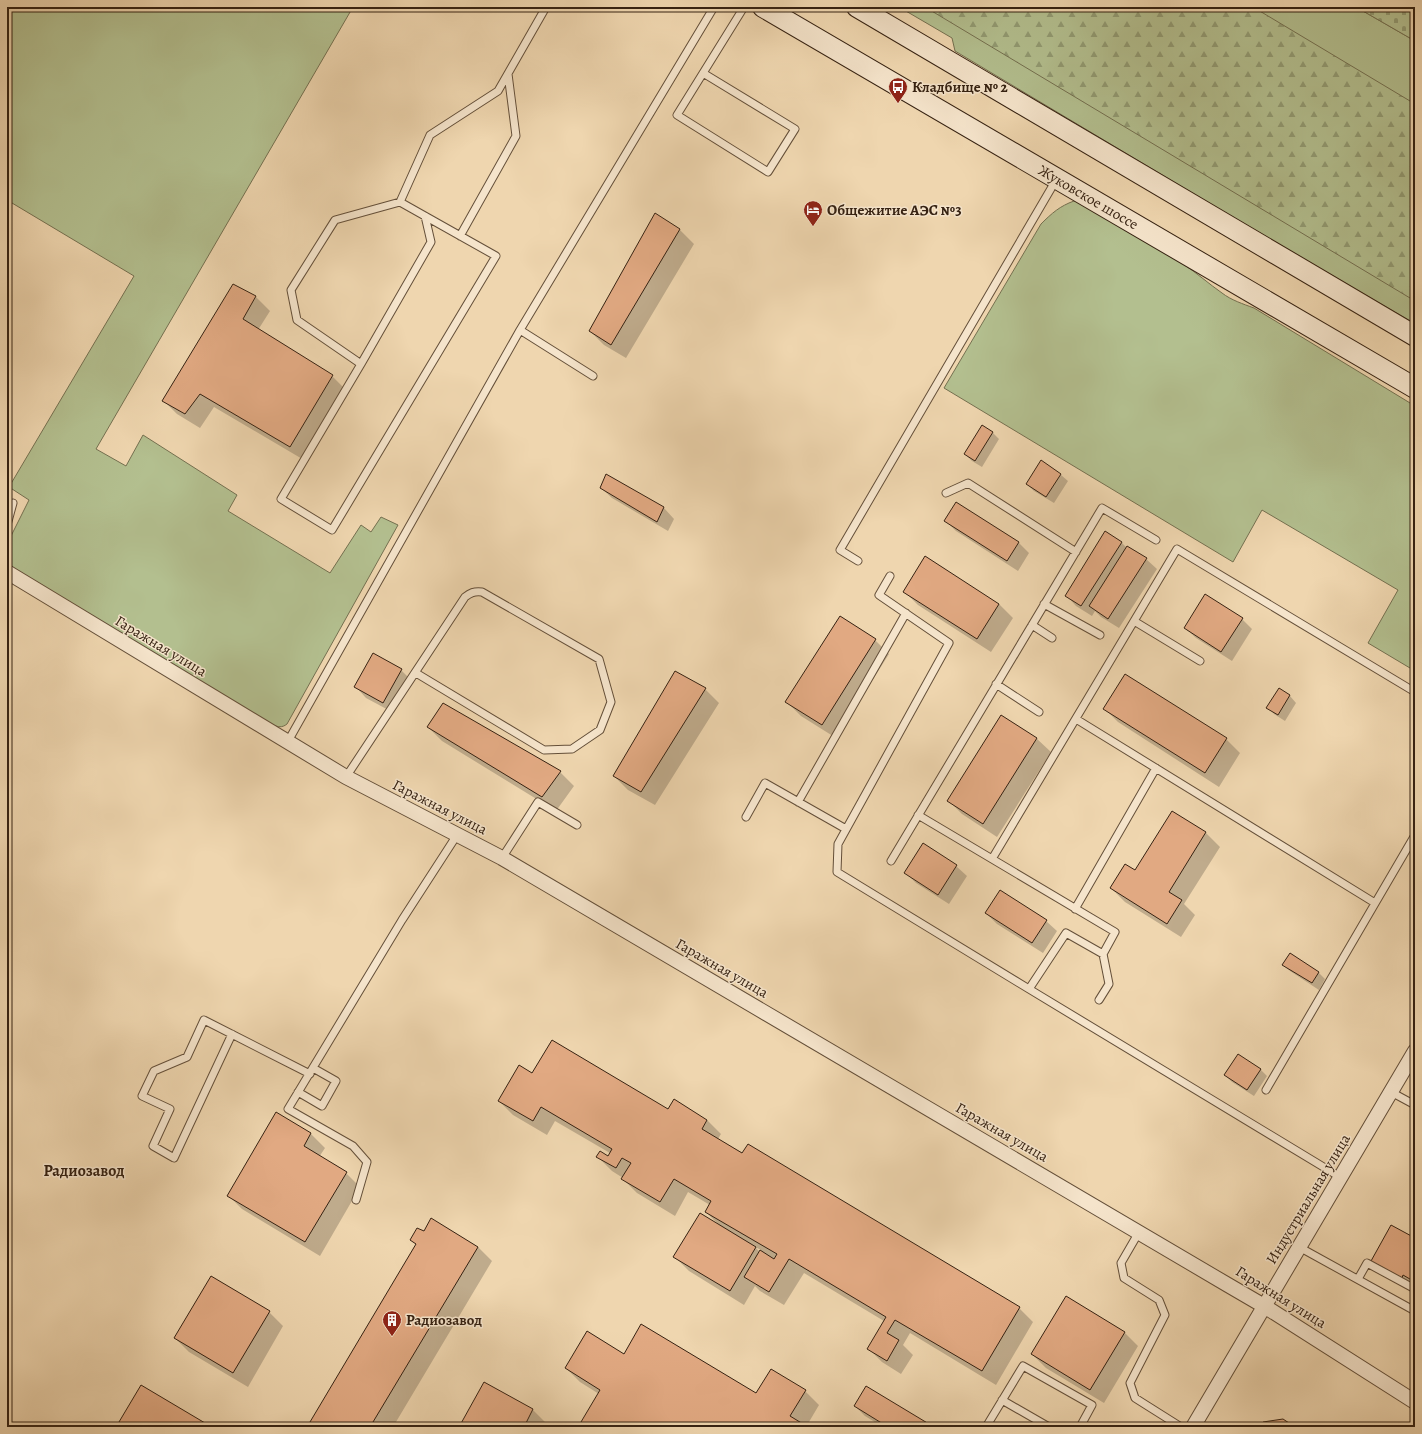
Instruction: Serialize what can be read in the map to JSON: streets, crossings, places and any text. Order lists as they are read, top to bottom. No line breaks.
{"streets":{"main road":["Жуковское шоссе"],"street":["Гаражная улица","Индустриальная улица"]},"crossings":[["Гаражная улица","Индустриальная улица"]],"districts":["Радиозавод"],"places":{"bus stop":["Кладбище № 2"],"hotel":["Общежитие АЭС №3"],"building":["Радиозавод"]}}
